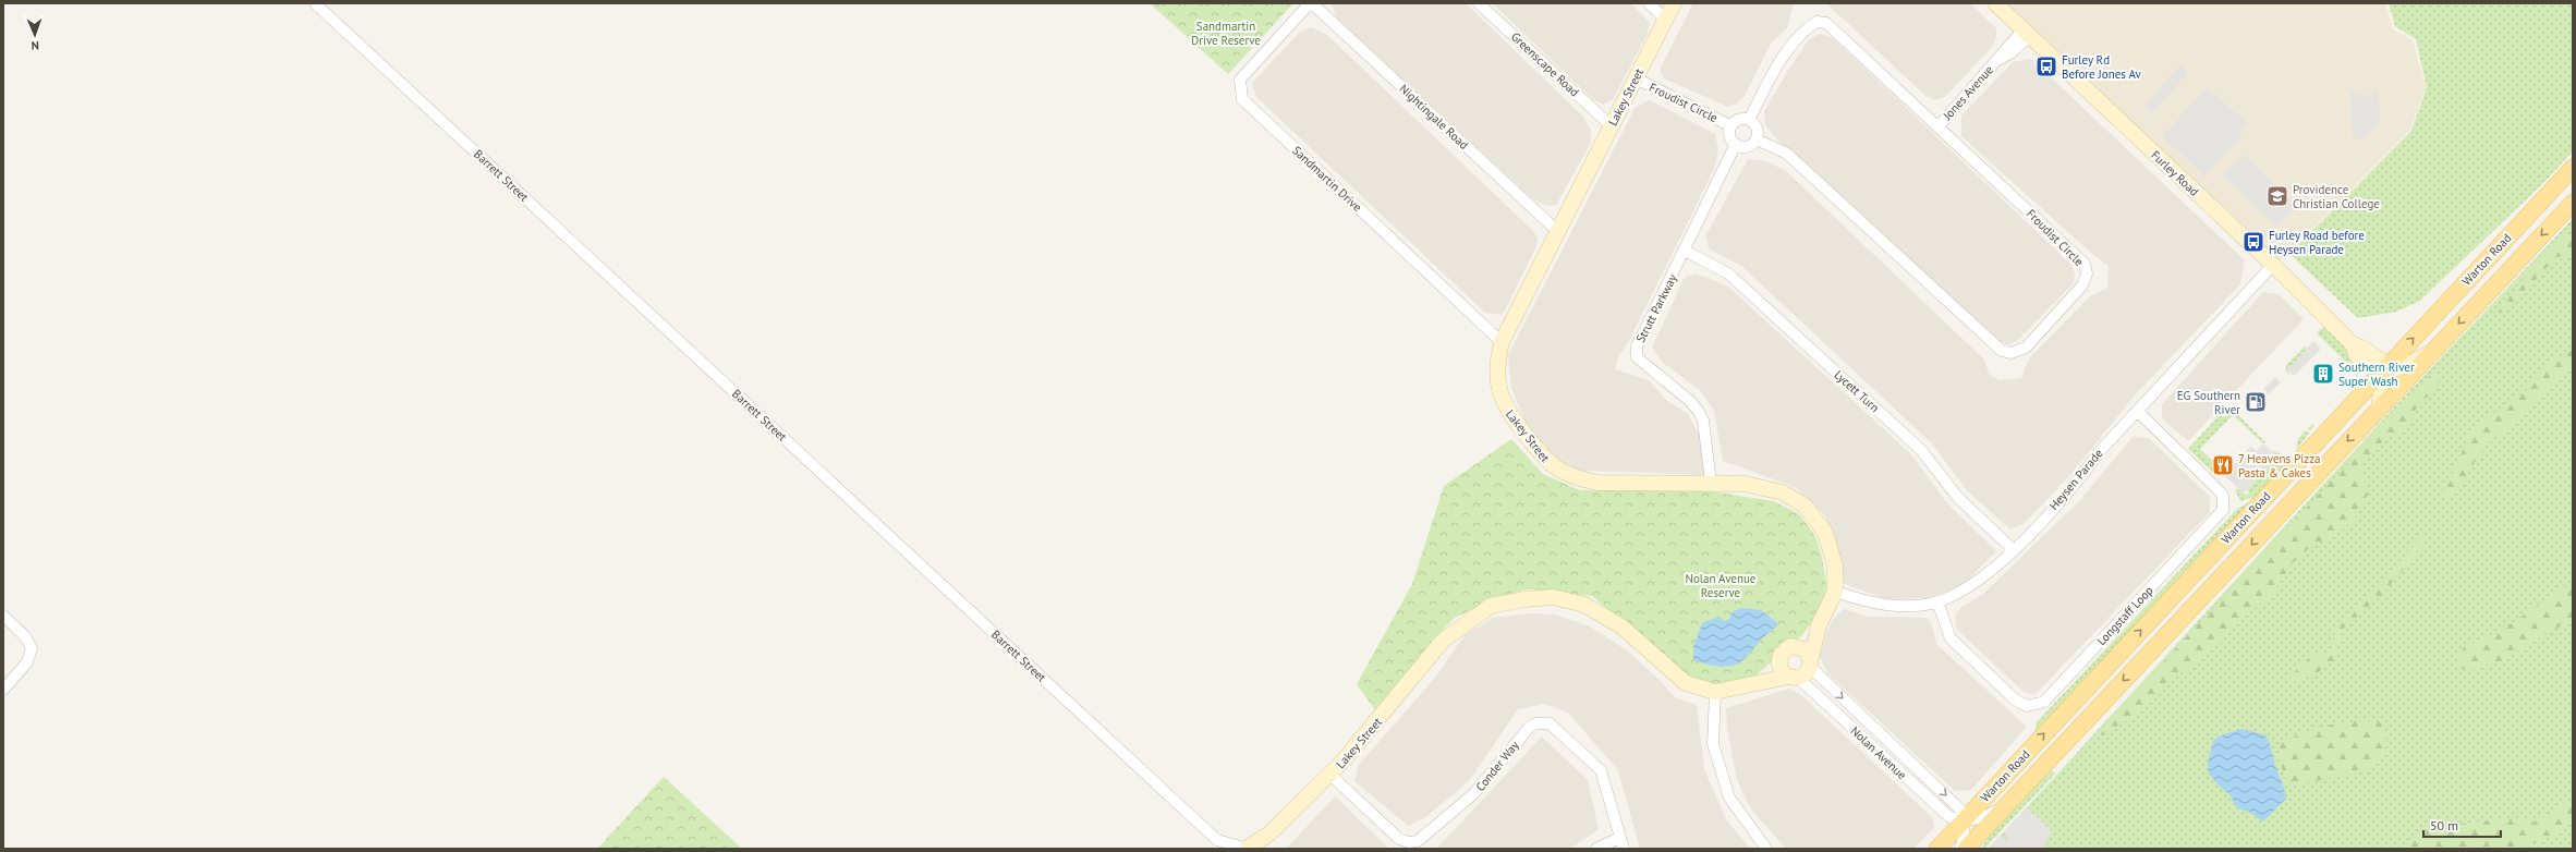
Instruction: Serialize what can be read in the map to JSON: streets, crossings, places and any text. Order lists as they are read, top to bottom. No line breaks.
{"streets":{"main road":["Warton Road"],"street":["Greenscape Road","Jones Avenue","Lakey Street","Froudist Circle","Nightingale Road","Furley Road","Barrett Street","Sandmartin Drive","Strutt Parkway","Lycett Turn","Heysen Parade","Longstaff Loop","Nolan Avenue","Conder Way"]},"crossings":[["Greenscape Road","Lakey Street"],["Jones Avenue","Froudist Circle"],["Jones Avenue","Furley Road"],["Lakey Street","Froudist Circle"],["Lakey Street","Nightingale Road"],["Lakey Street","Barrett Street"],["Lakey Street","Sandmartin Drive"],["Lakey Street","Strutt Parkway"],["Lakey Street","Heysen Parade"],["Lakey Street","Nolan Avenue"],["Lakey Street","Conder Way"],["Froudist Circle","Strutt Parkway"],["Nightingale Road","Sandmartin Drive"],["Furley Road","Warton Road"],["Furley Road","Heysen Parade"],["Warton Road","Nolan Avenue"],["Strutt Parkway","Lycett Turn"],["Lycett Turn","Heysen Parade"],["Heysen Parade","Longstaff Loop"]],"parks":["Sandmartin Drive Reserve","Nolan Avenue Reserve"],"places":{"bus stop":["Furley Rd Before Jones Av","Furley Road before Heysen Parade"],"school or university":["Providence Christian College"],"building":["Southern River Super Wash"],"fuel station":["EG Southern River"],"restaurant":["7 Heavens Pizza Pasta & Cakes"]},"scale_bar":"50 m","north":"bottom"}
